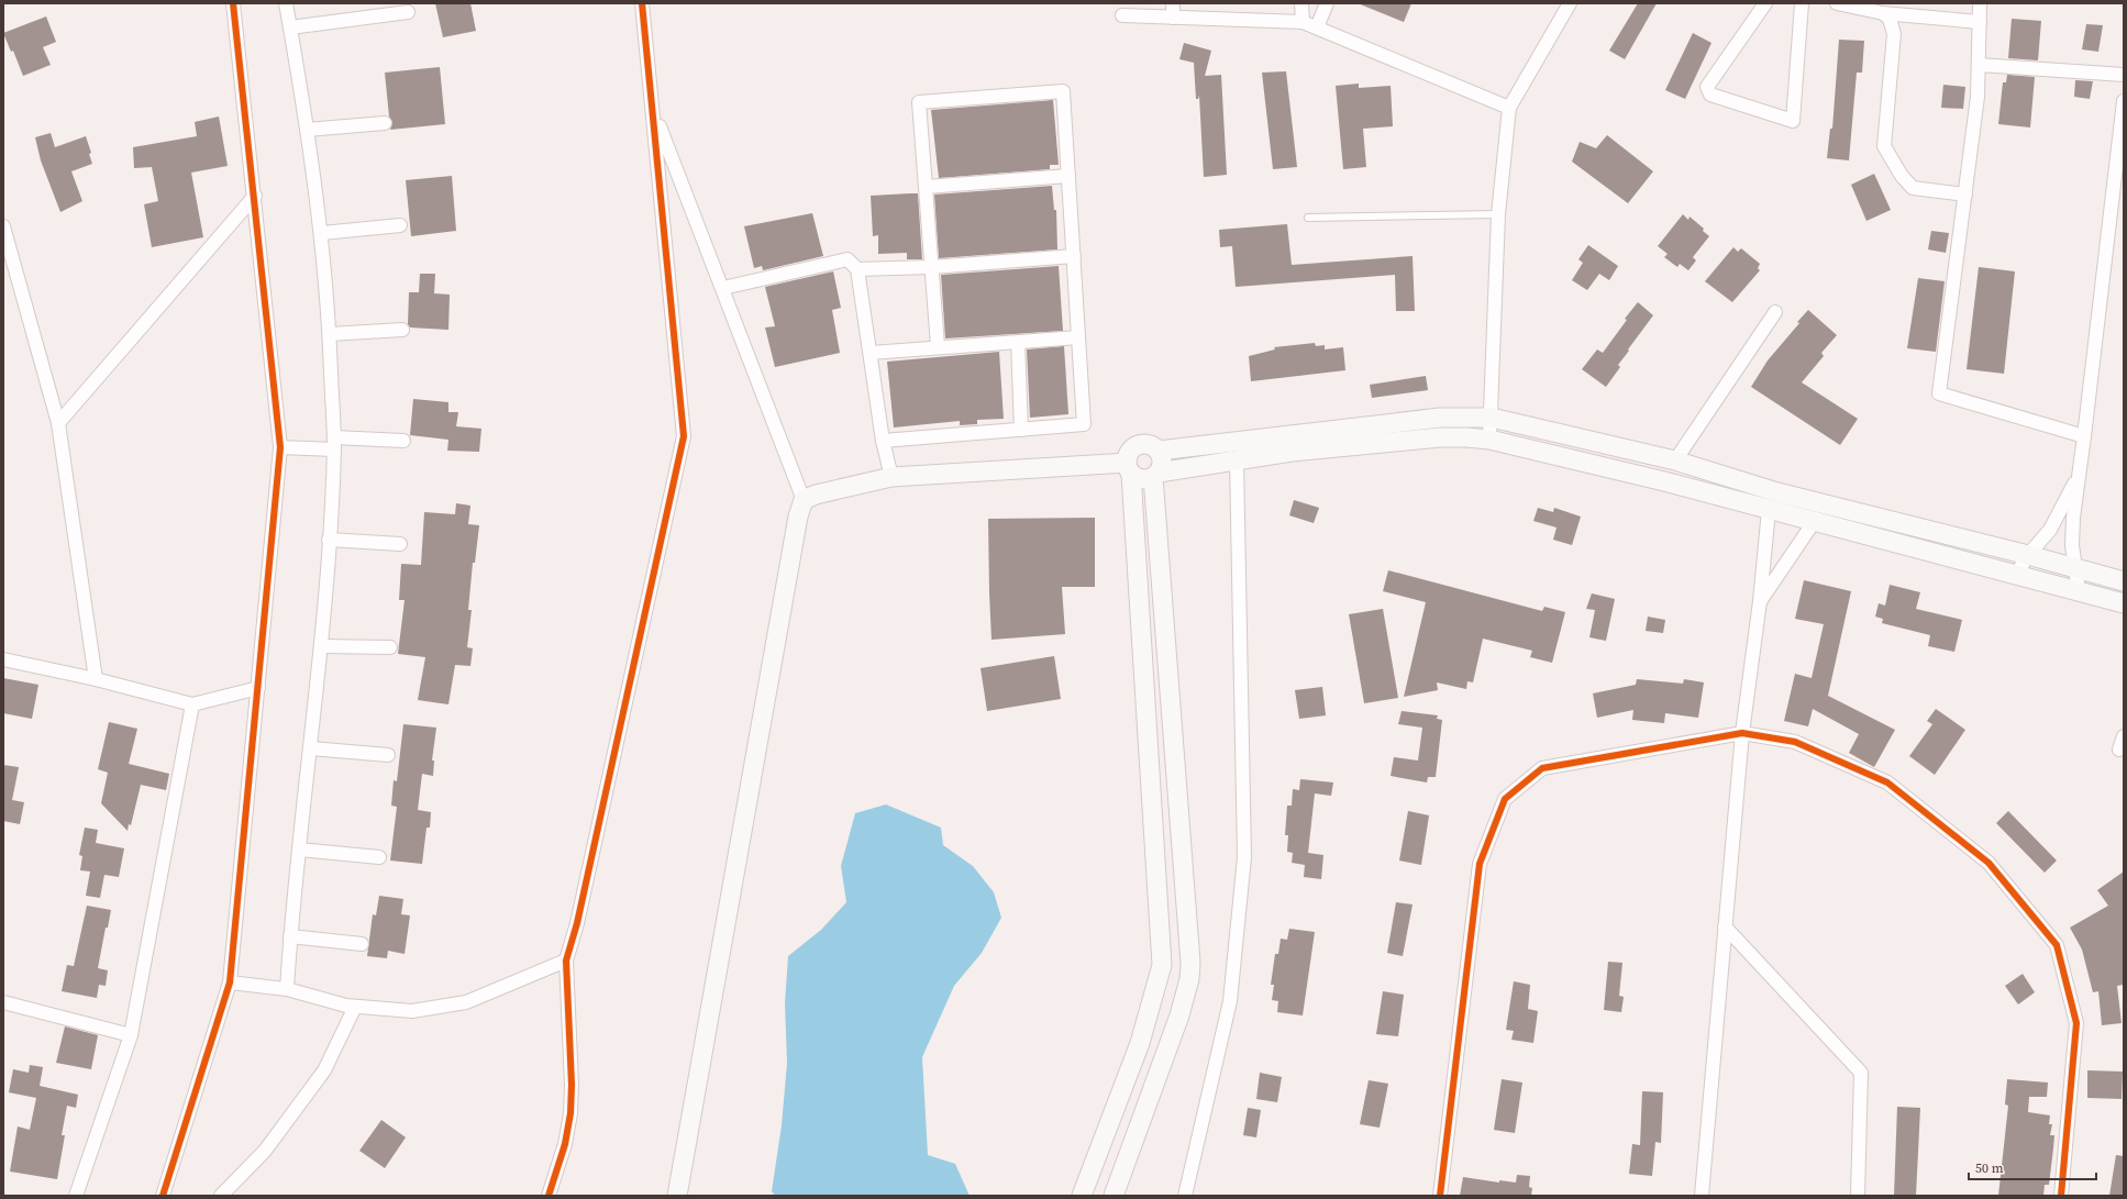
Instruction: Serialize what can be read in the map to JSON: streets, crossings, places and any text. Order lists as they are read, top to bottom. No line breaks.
{"scale_bar":"50 m"}
